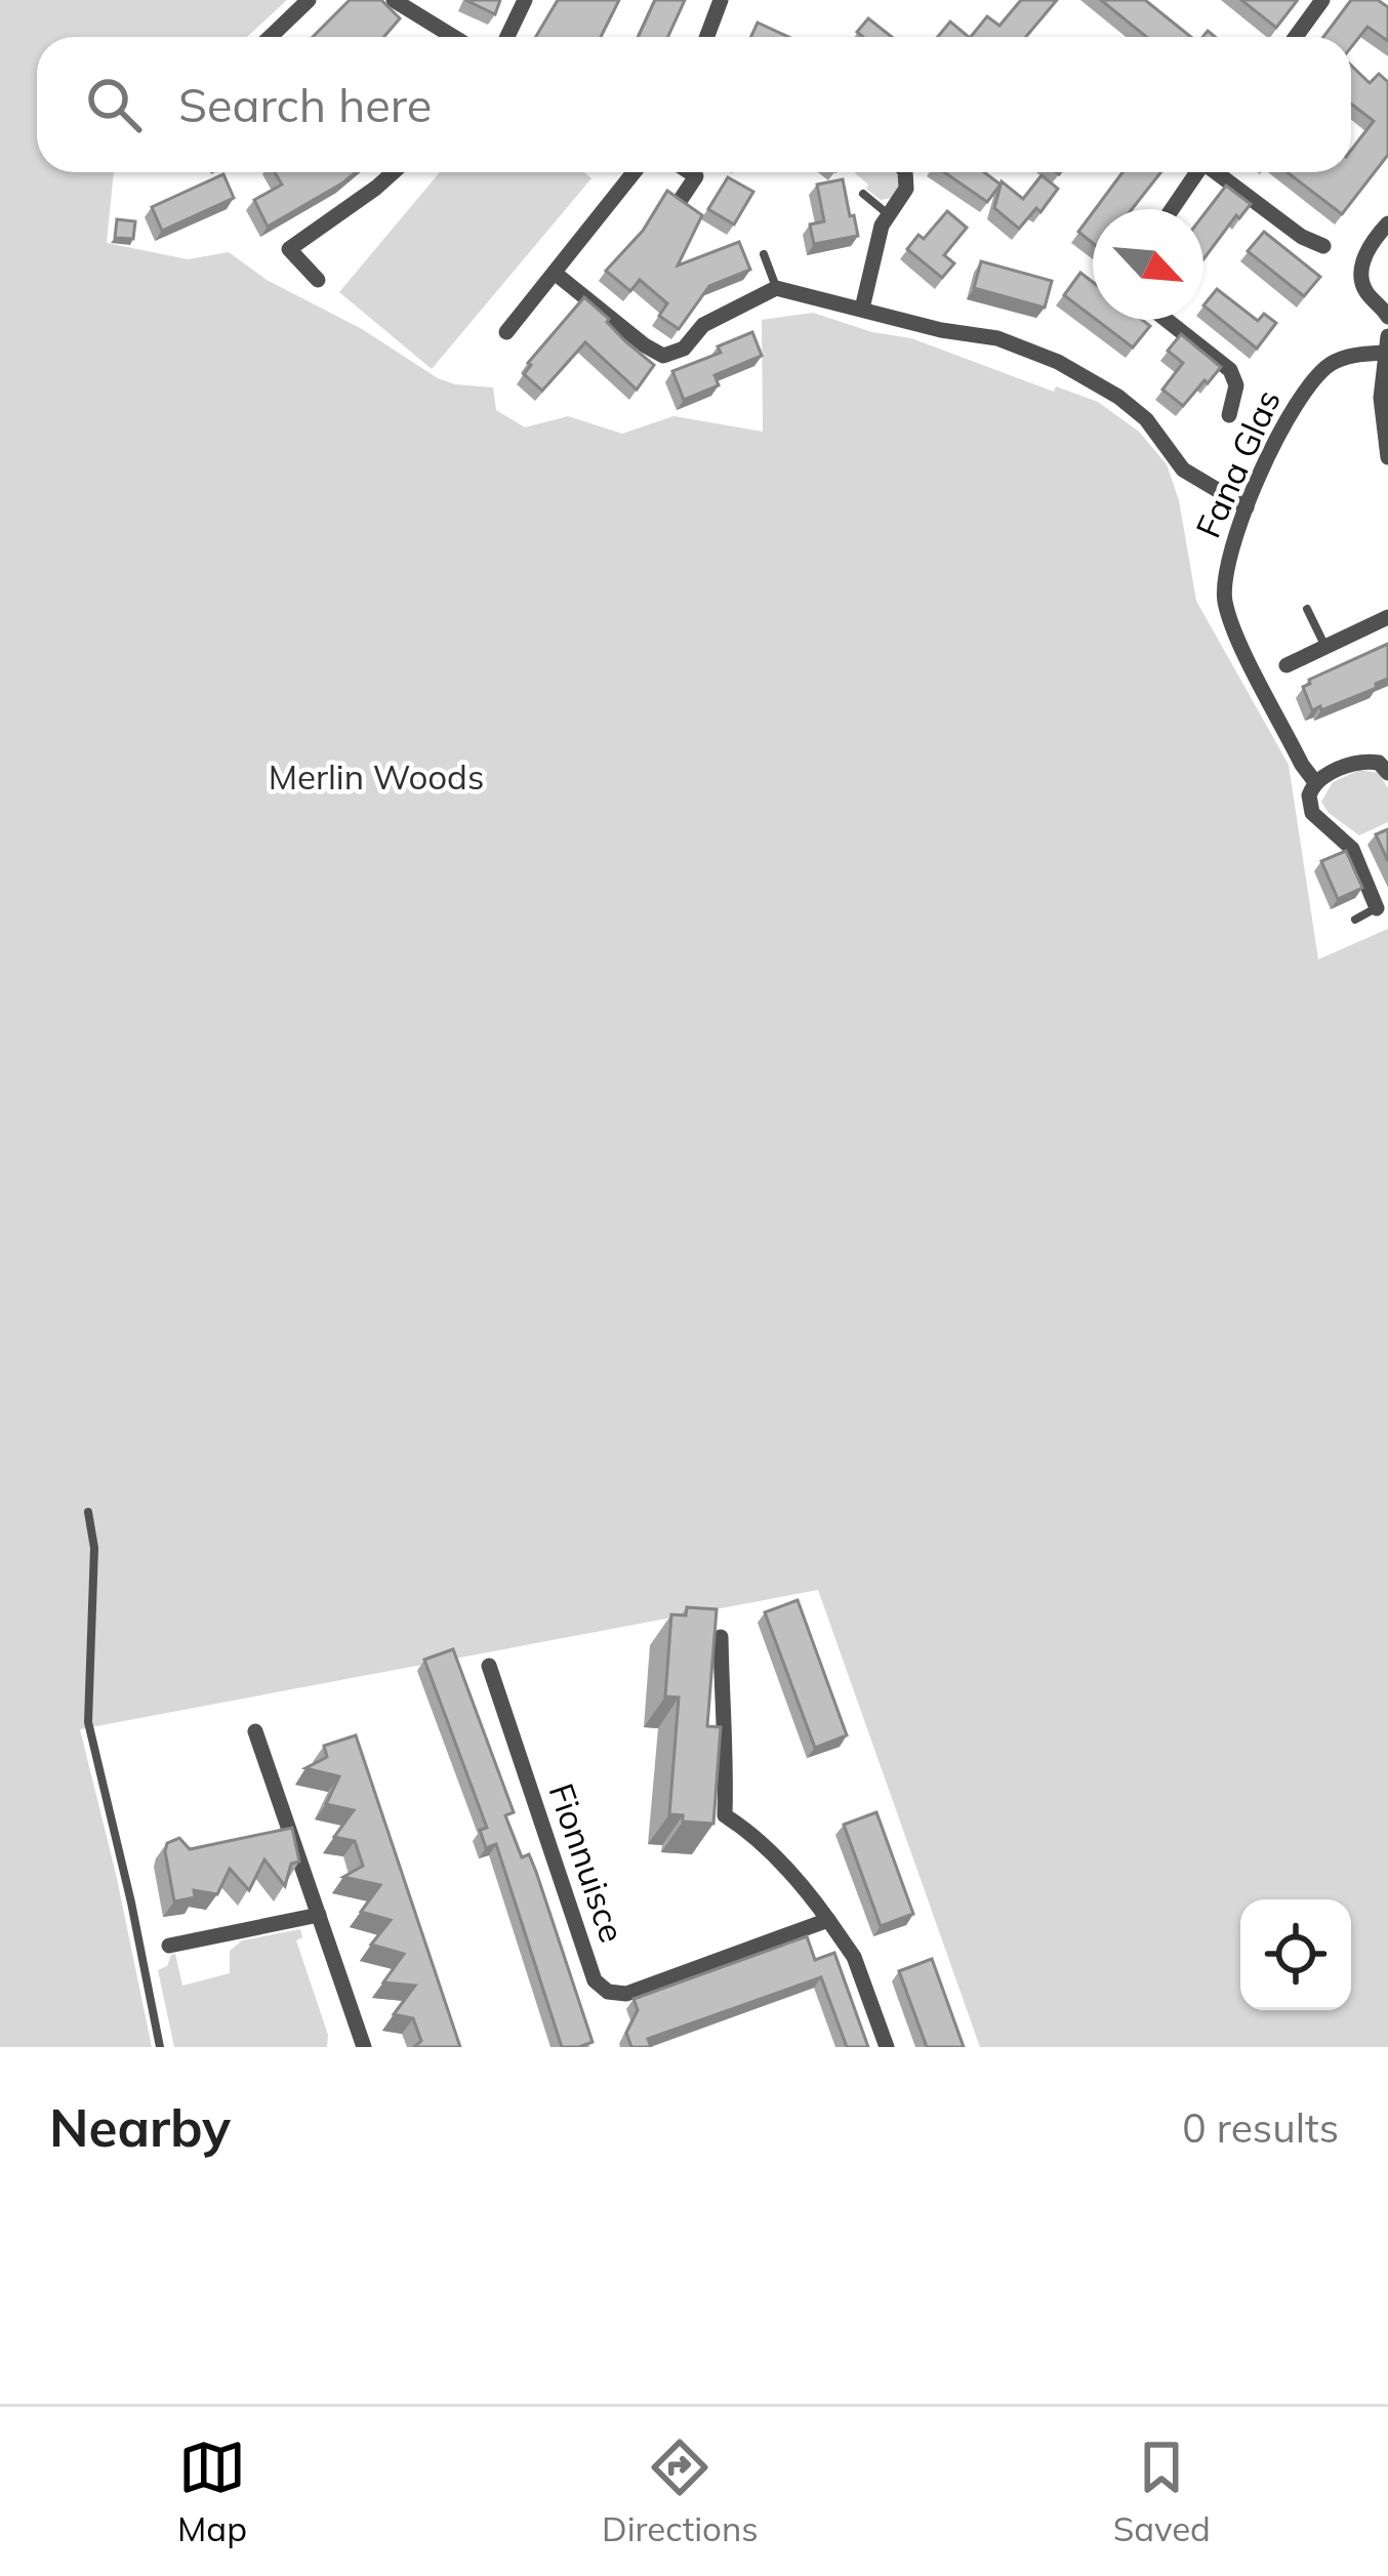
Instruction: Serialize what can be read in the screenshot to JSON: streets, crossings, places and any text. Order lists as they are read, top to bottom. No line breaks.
{"streets":{"street":["Fana Glas","Fionnuisce"]},"parks":["Merlin Woods"],"north":"bottom right","page":{"search":"Search here","heading":["Nearby","0 results"],"nav":["Map","Directions","Saved"]}}
